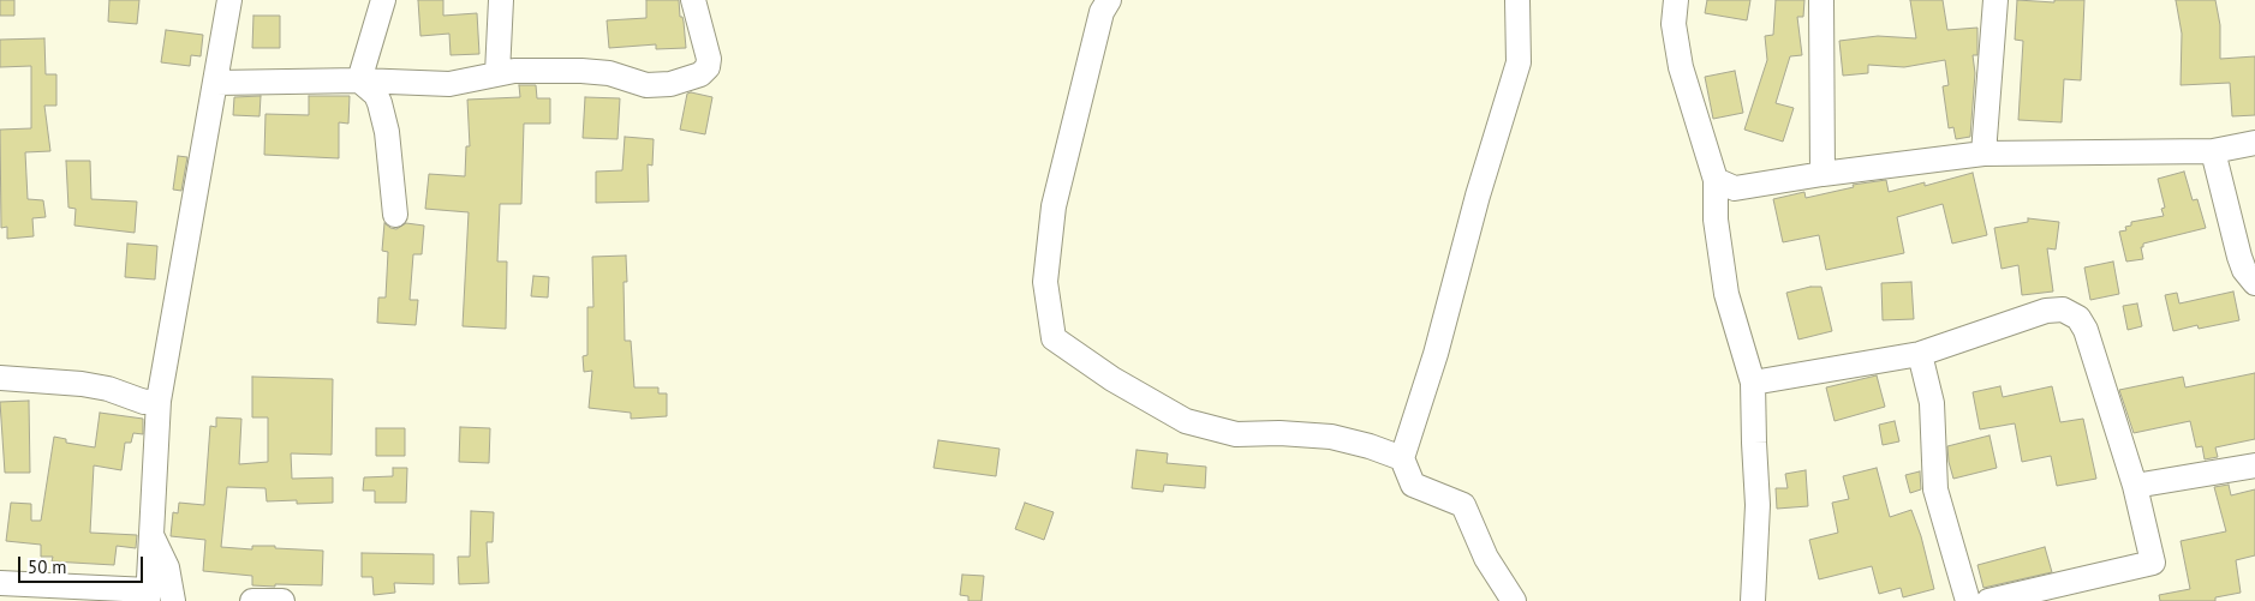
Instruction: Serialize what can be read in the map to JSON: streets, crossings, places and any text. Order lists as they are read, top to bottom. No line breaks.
{"scale_bar":"50 m"}
